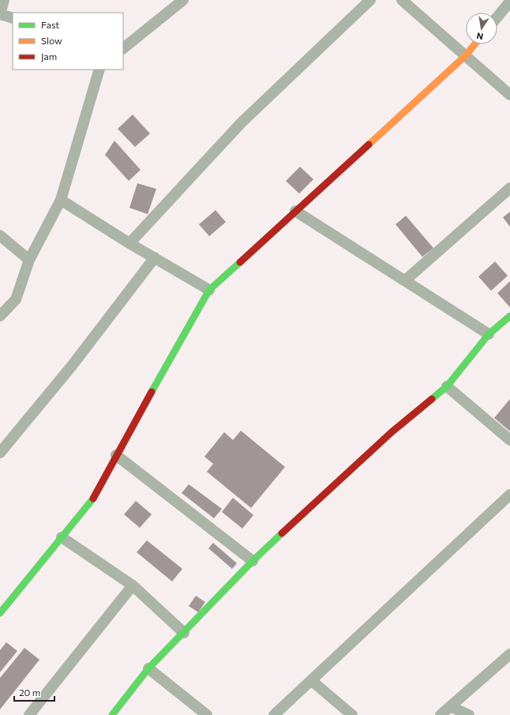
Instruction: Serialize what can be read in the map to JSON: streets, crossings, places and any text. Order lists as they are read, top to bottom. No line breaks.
{"legend":["Fast","Slow","Jam"],"scale_bar":"20 m","north":"bottom"}
